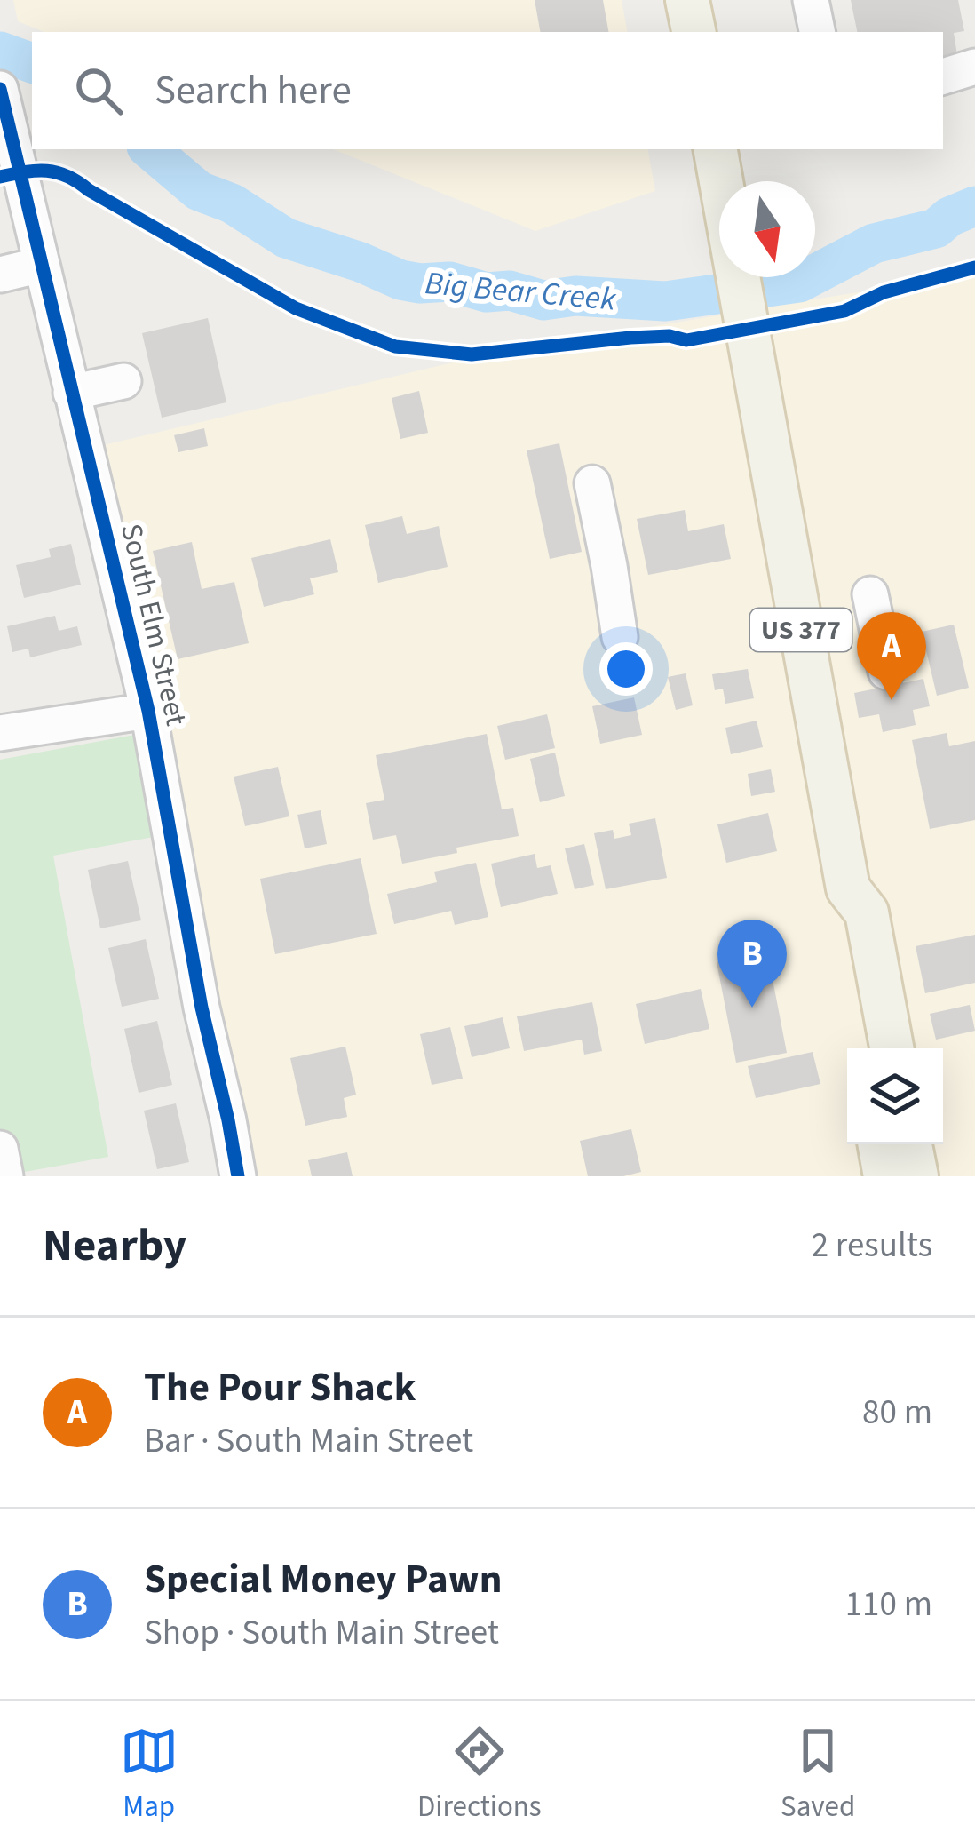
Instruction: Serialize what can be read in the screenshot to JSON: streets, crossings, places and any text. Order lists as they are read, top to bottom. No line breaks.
{"streets":{"main road":["US 377"],"street":["South Elm Street"]},"water":["Big Bear Creek"],"north":"bottom","page":{"search":"Search here","pins":["A","B"],"heading":["Nearby","2 results"],"list":[{"mark":"A","name":"The Pour Shack","note":"Bar · South Main Street","value":"80 m"},{"mark":"B","name":"Special Money Pawn","note":"Shop · South Main Street","value":"110 m"}],"nav":["Map","Directions","Saved"]}}
